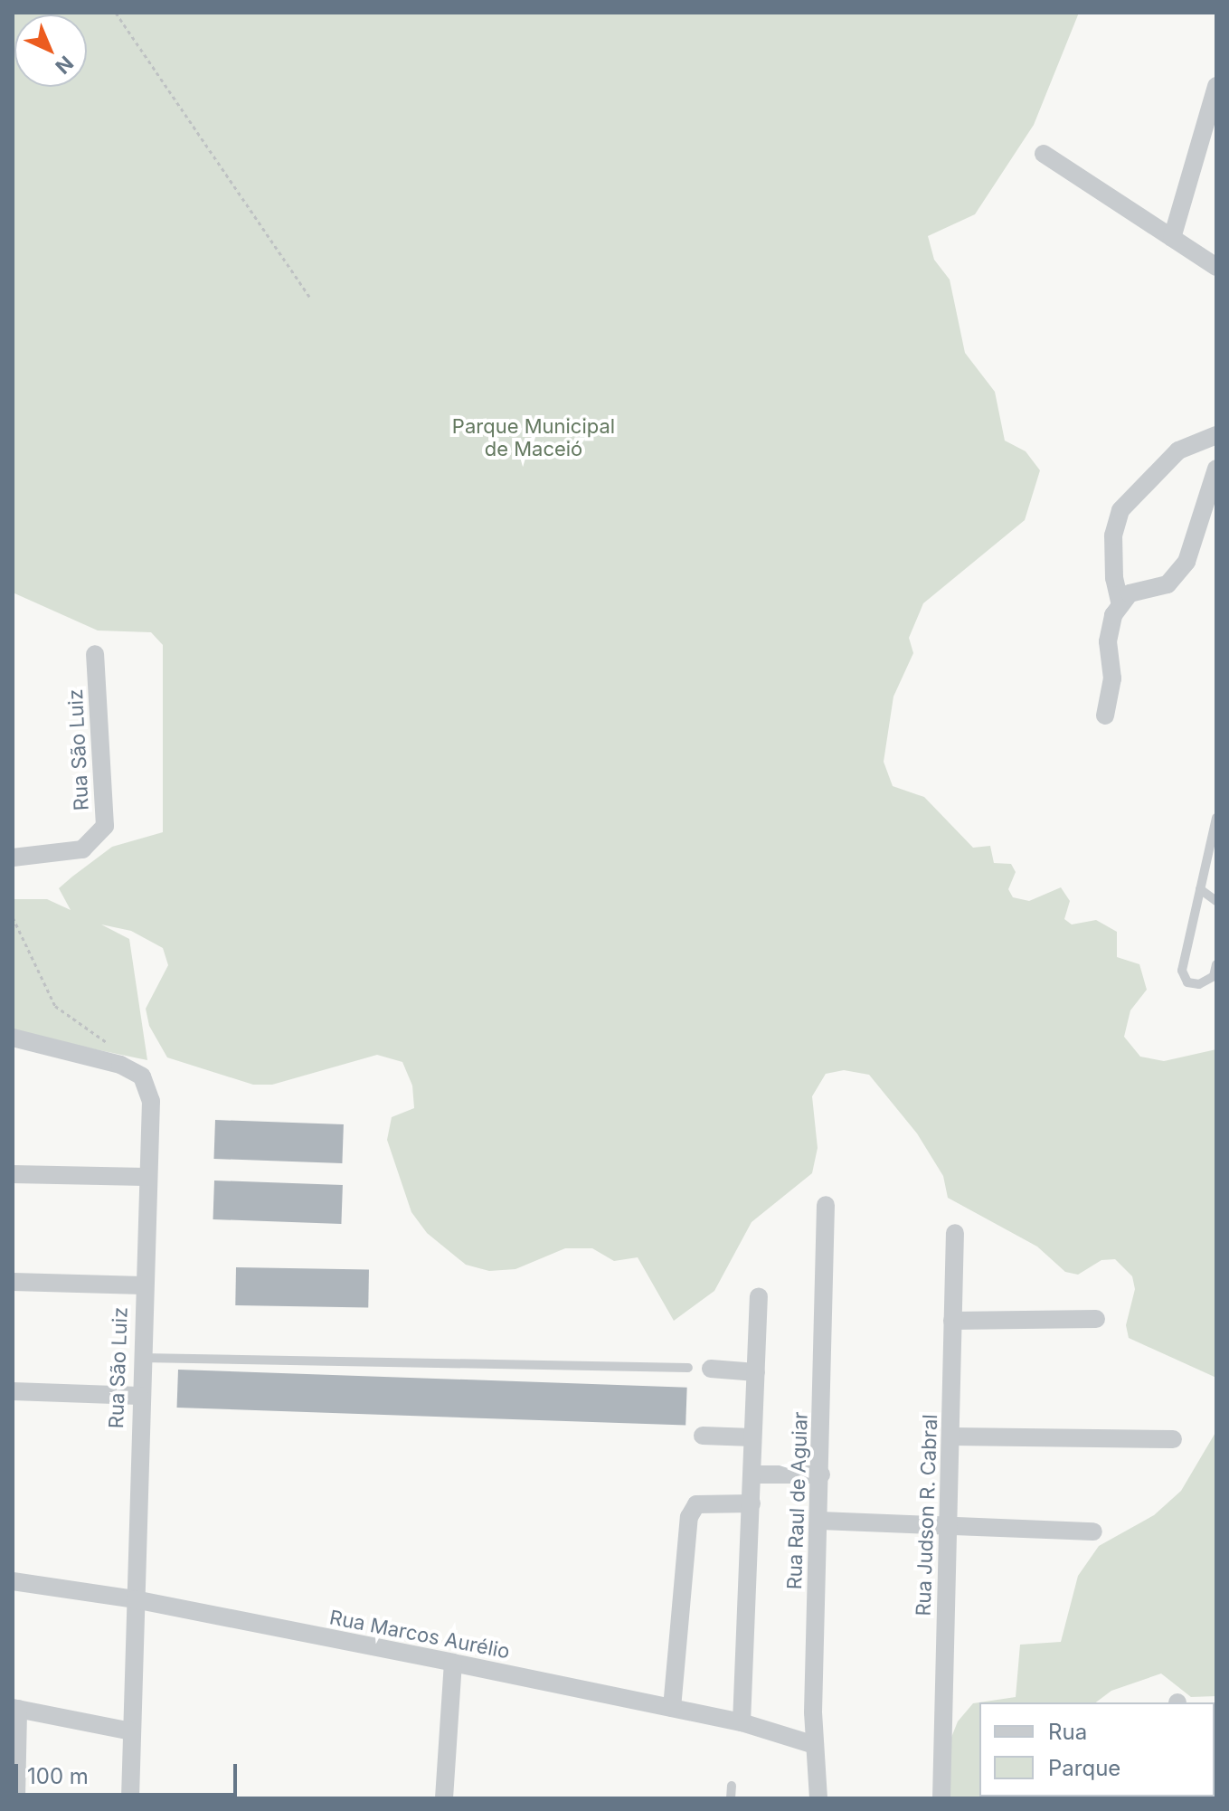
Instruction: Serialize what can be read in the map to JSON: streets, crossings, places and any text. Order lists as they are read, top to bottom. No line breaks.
{"streets":{"street":["Rua São Luiz","Rua Raul de Aguiar","Rua Judson R. Cabral","Rua Marcos Aurélio"]},"crossings":[["Rua São Luiz","Rua Marcos Aurélio"],["Rua Raul de Aguiar","Rua Marcos Aurélio"]],"parks":["Parque Municipal de Maceió"],"legend":["Rua","Parque"],"scale_bar":"100 m","north":"bottom right"}
